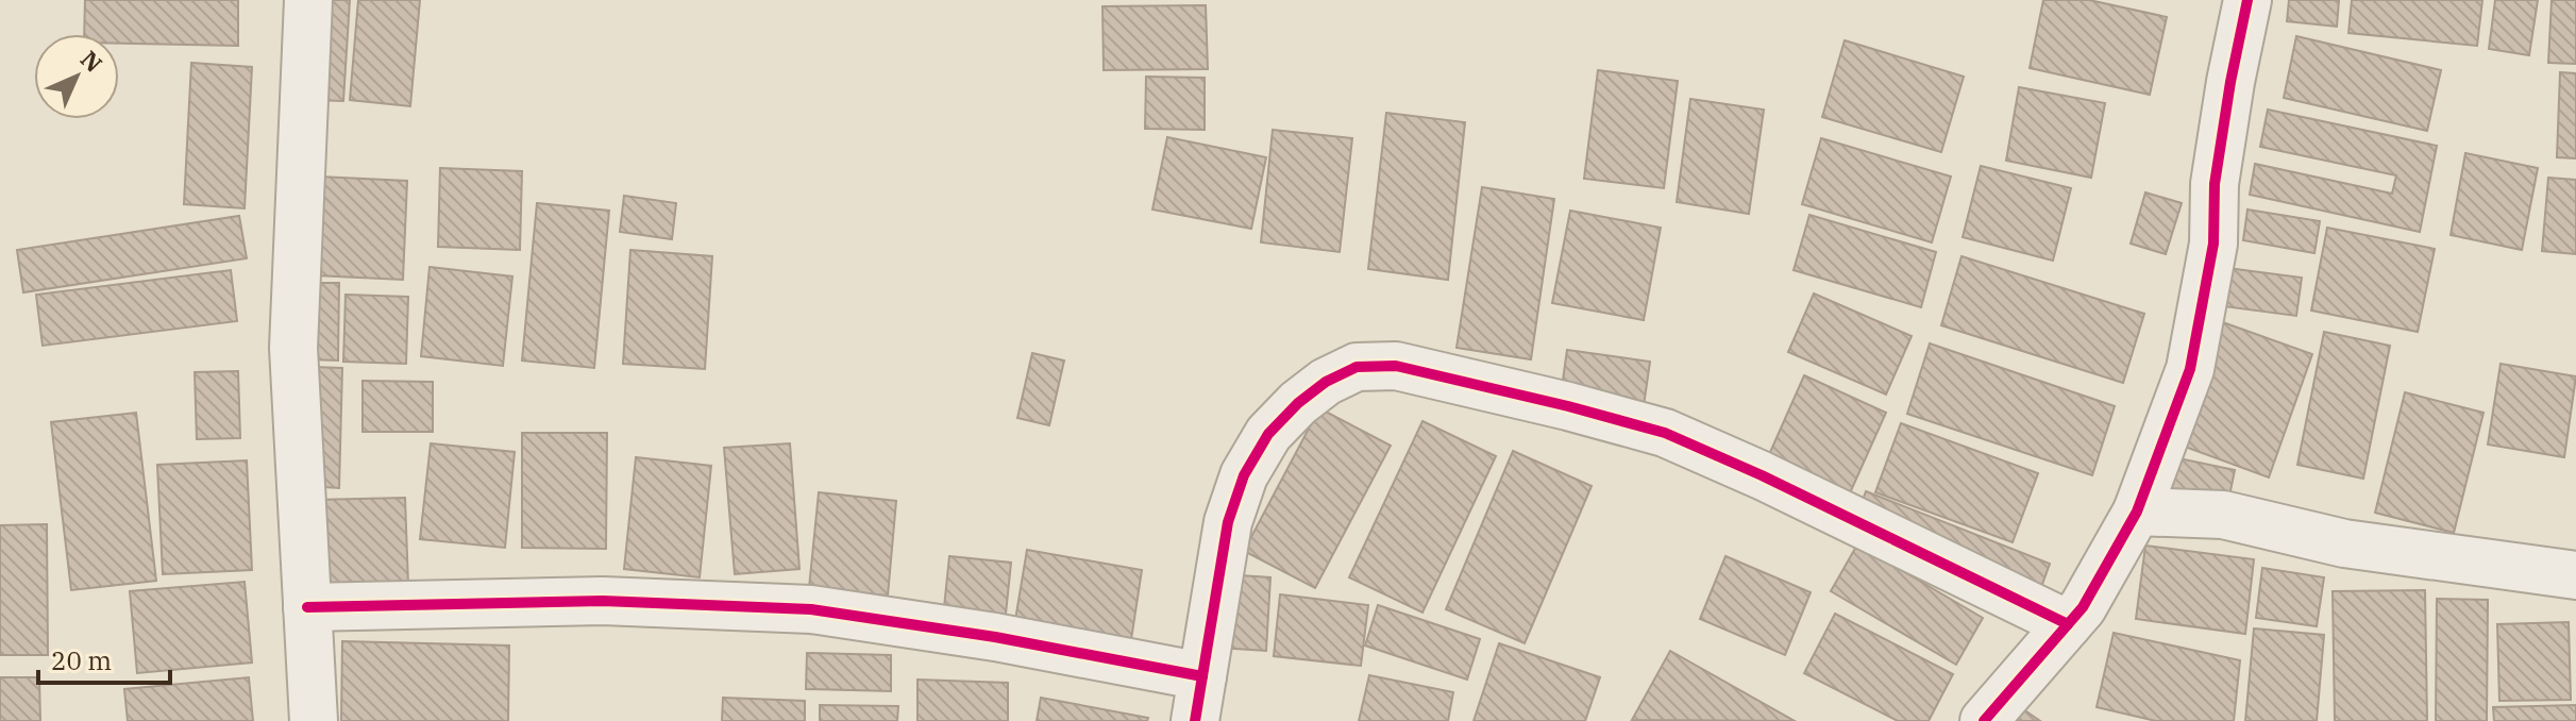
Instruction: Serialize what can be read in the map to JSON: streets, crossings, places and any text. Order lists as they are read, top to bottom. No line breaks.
{"scale_bar":"20 m","north":"top right"}
